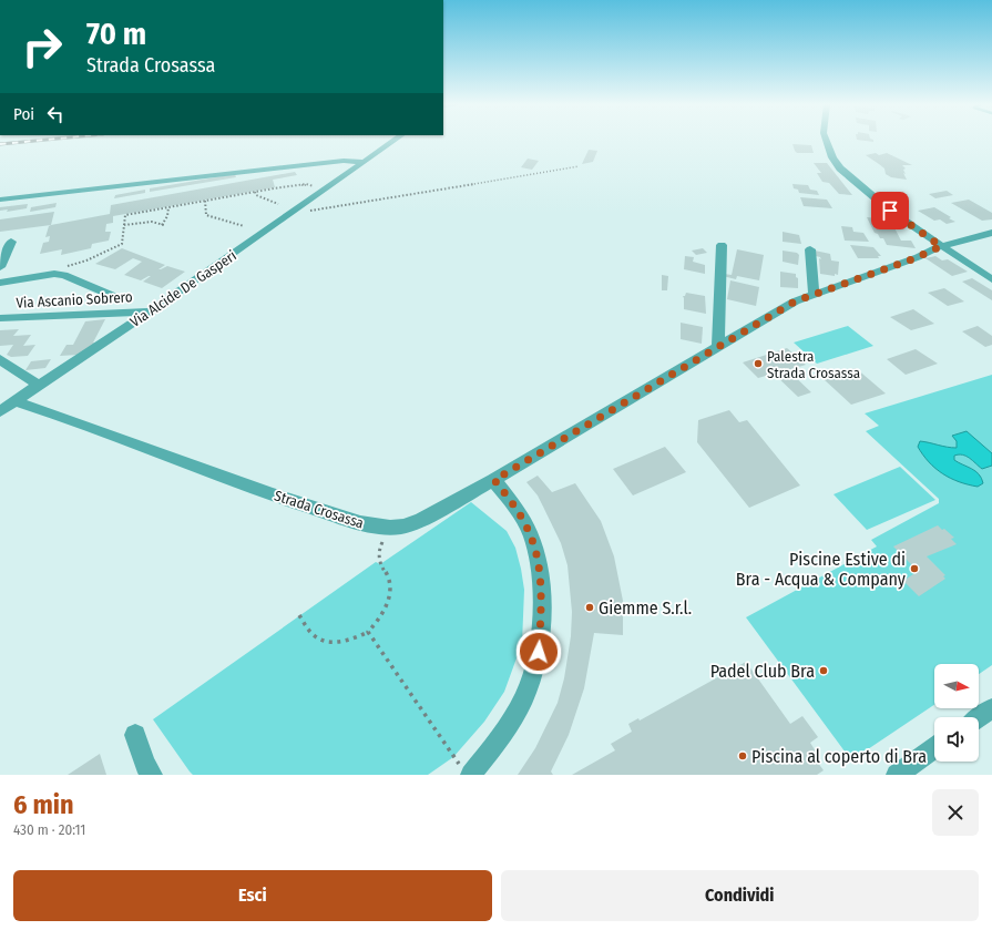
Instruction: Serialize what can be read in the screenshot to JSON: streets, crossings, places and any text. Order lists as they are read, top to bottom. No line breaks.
{"streets":{"street":["Via Alcide De Gasperi","Via Ascanio Sobrero","Strada Crosassa"]},"crossings":[["Via Alcide De Gasperi","Via Ascanio Sobrero"],["Via Alcide De Gasperi","Strada Crosassa"]],"places":["Palestra Strada Crosassa","Piscine Estive di Bra - Acqua & Company","Giemme S.r.l.","Padel Club Bra","Piscina al coperto di Bra"],"north":"right","page":{"turn":["70 m","Strada Crosassa"],"then":"Poi","heading":["6 min","430 m · 20:11"],"buttons":["Esci","Condividi"]}}
